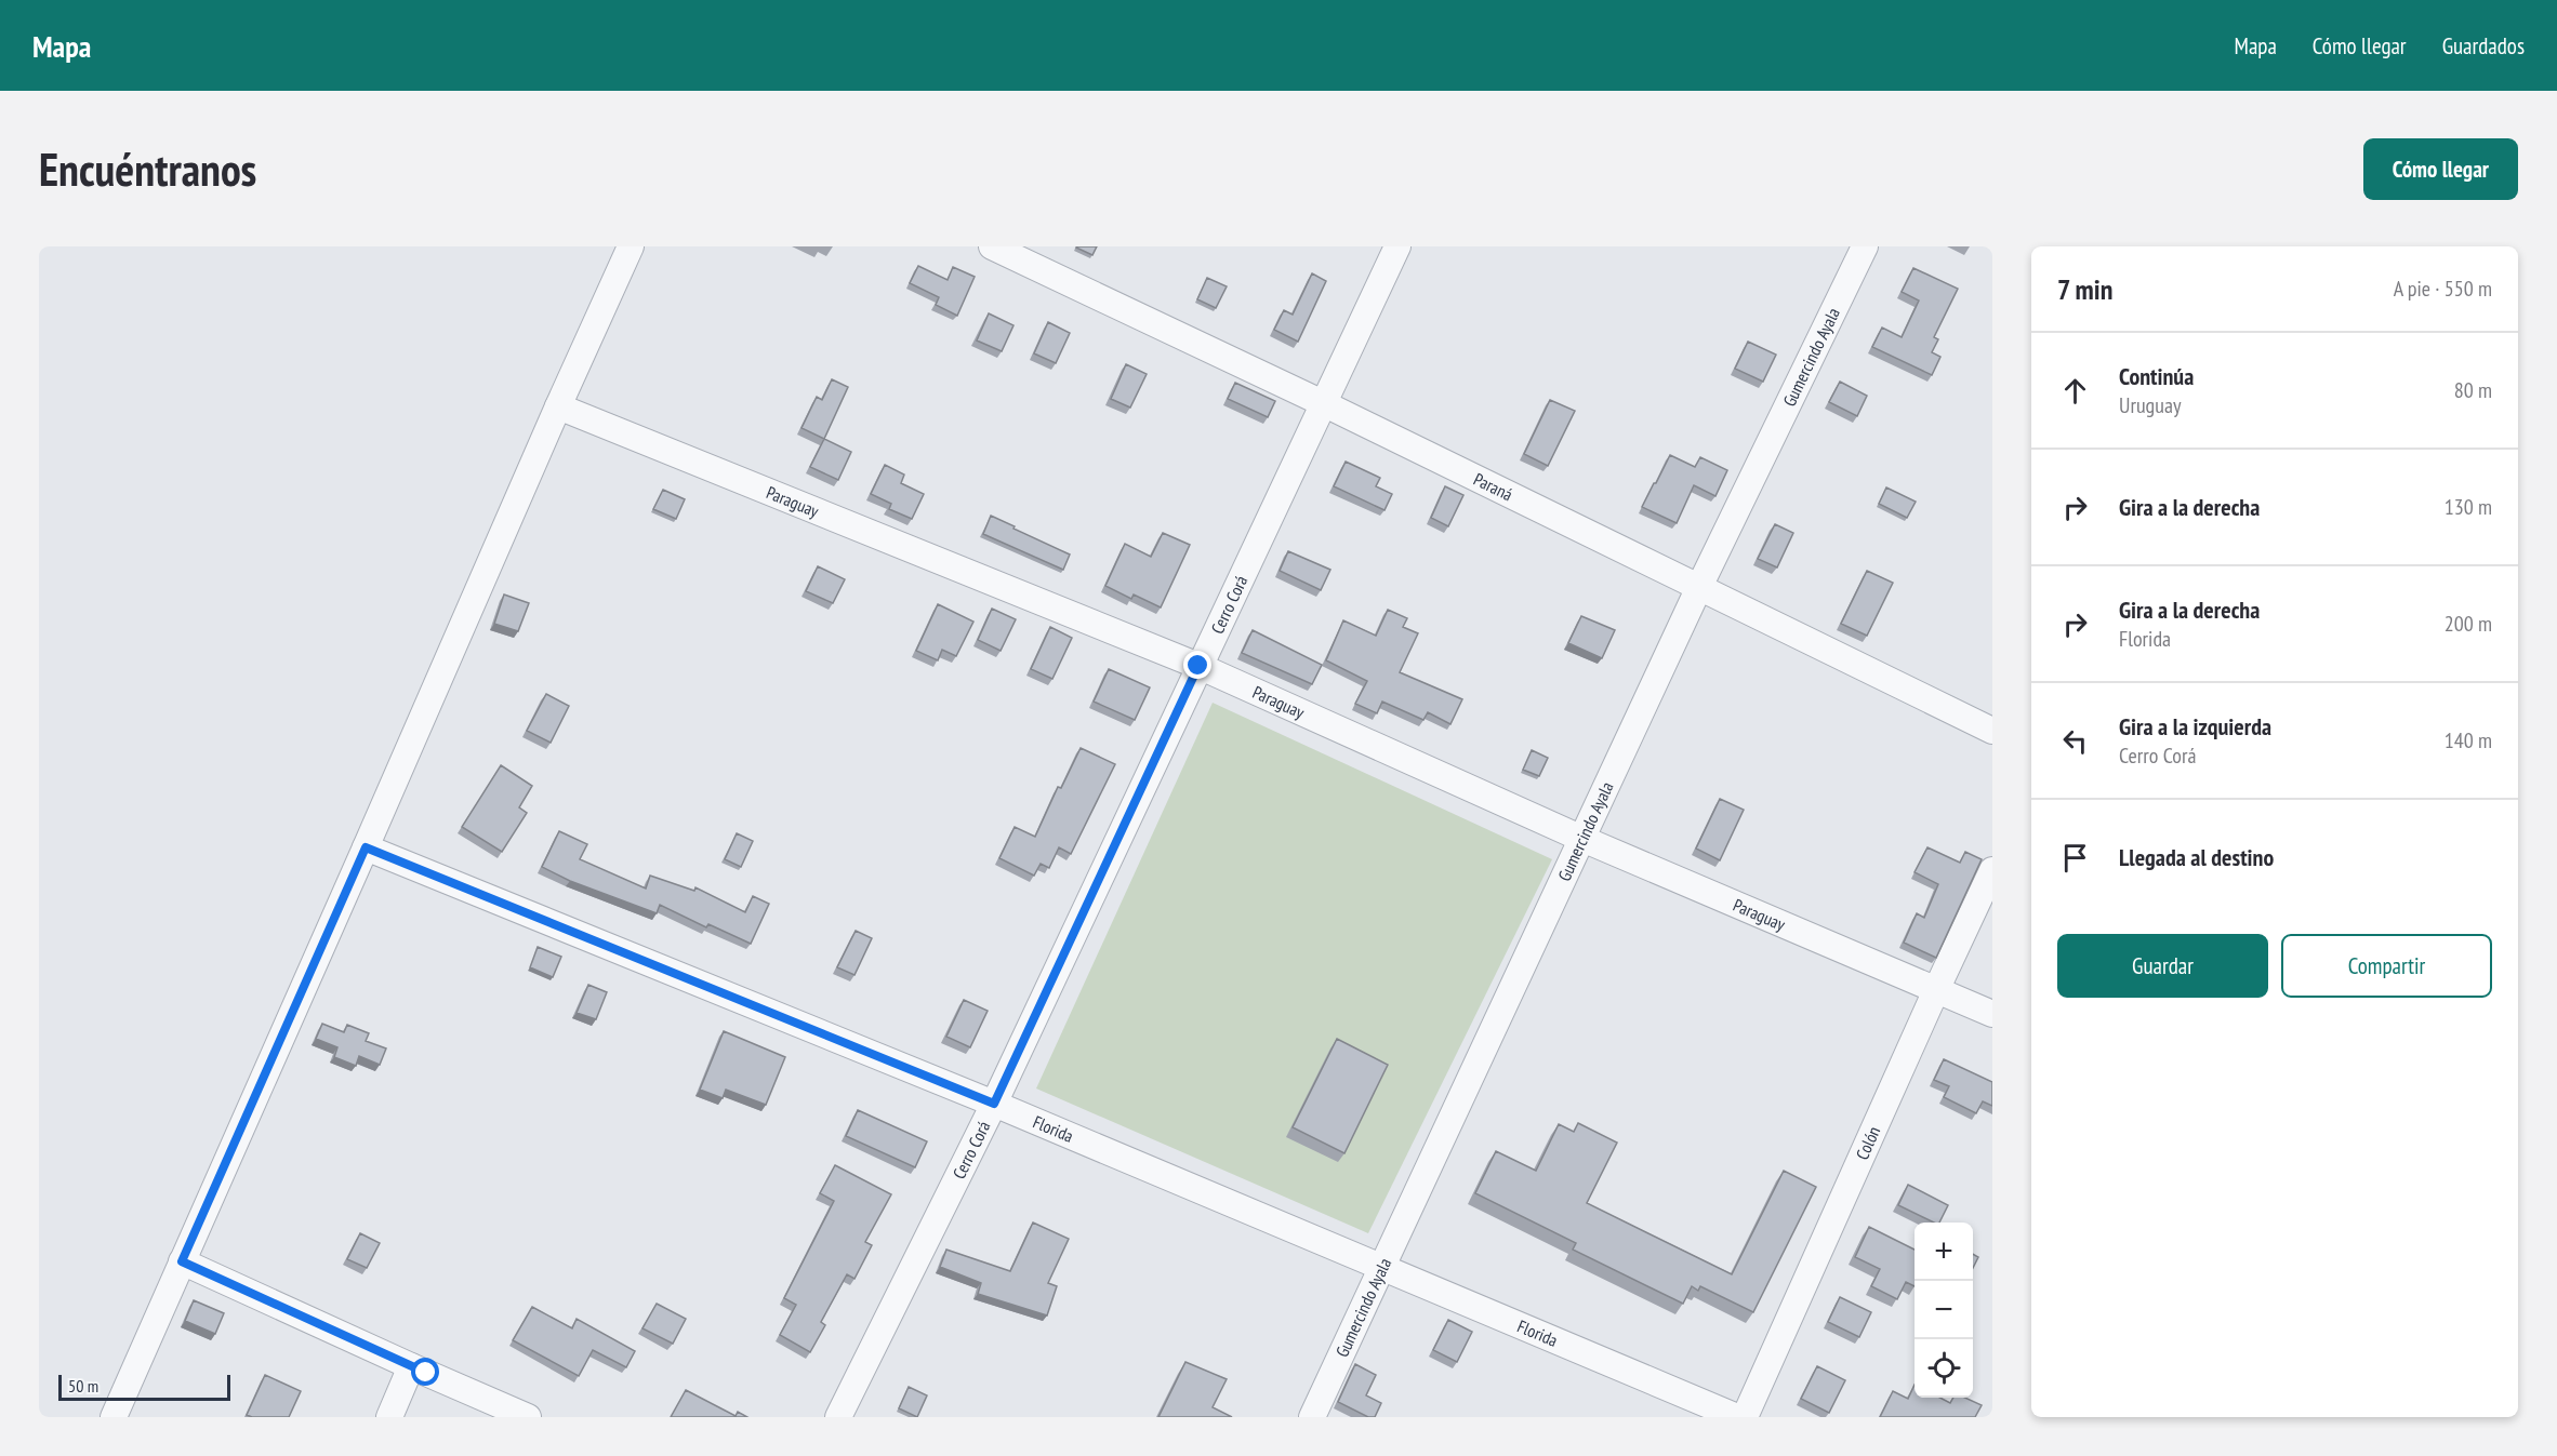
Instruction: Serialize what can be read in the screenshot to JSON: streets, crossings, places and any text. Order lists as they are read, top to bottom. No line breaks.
{"streets":{"street":["Gumercindo Ayala","Paraná","Paraguay","Cerro Corá","Florida","Colón"]},"crossings":[["Gumercindo Ayala","Paraná"],["Gumercindo Ayala","Paraguay"],["Gumercindo Ayala","Florida"],["Paraná","Cerro Corá"],["Paraguay","Cerro Corá"],["Paraguay","Colón"],["Cerro Corá","Florida"]],"scale_bar":"50 m","page":{"header":"Mapa","nav":["Mapa","Cómo llegar","Guardados"],"buttons":["Cómo llegar",["Guardar","Compartir"]],"title":"Encuéntranos","heading":["7 min","A pie · 550 m"],"list":[["Continúa","Uruguay","80 m"],["Gira a la derecha","130 m"],["Gira a la derecha","Florida","200 m"],["Gira a la izquierda","Cerro Corá","140 m"],"Llegada al destino"],"map_buttons":["+","−"],"scale":"50 m"}}
